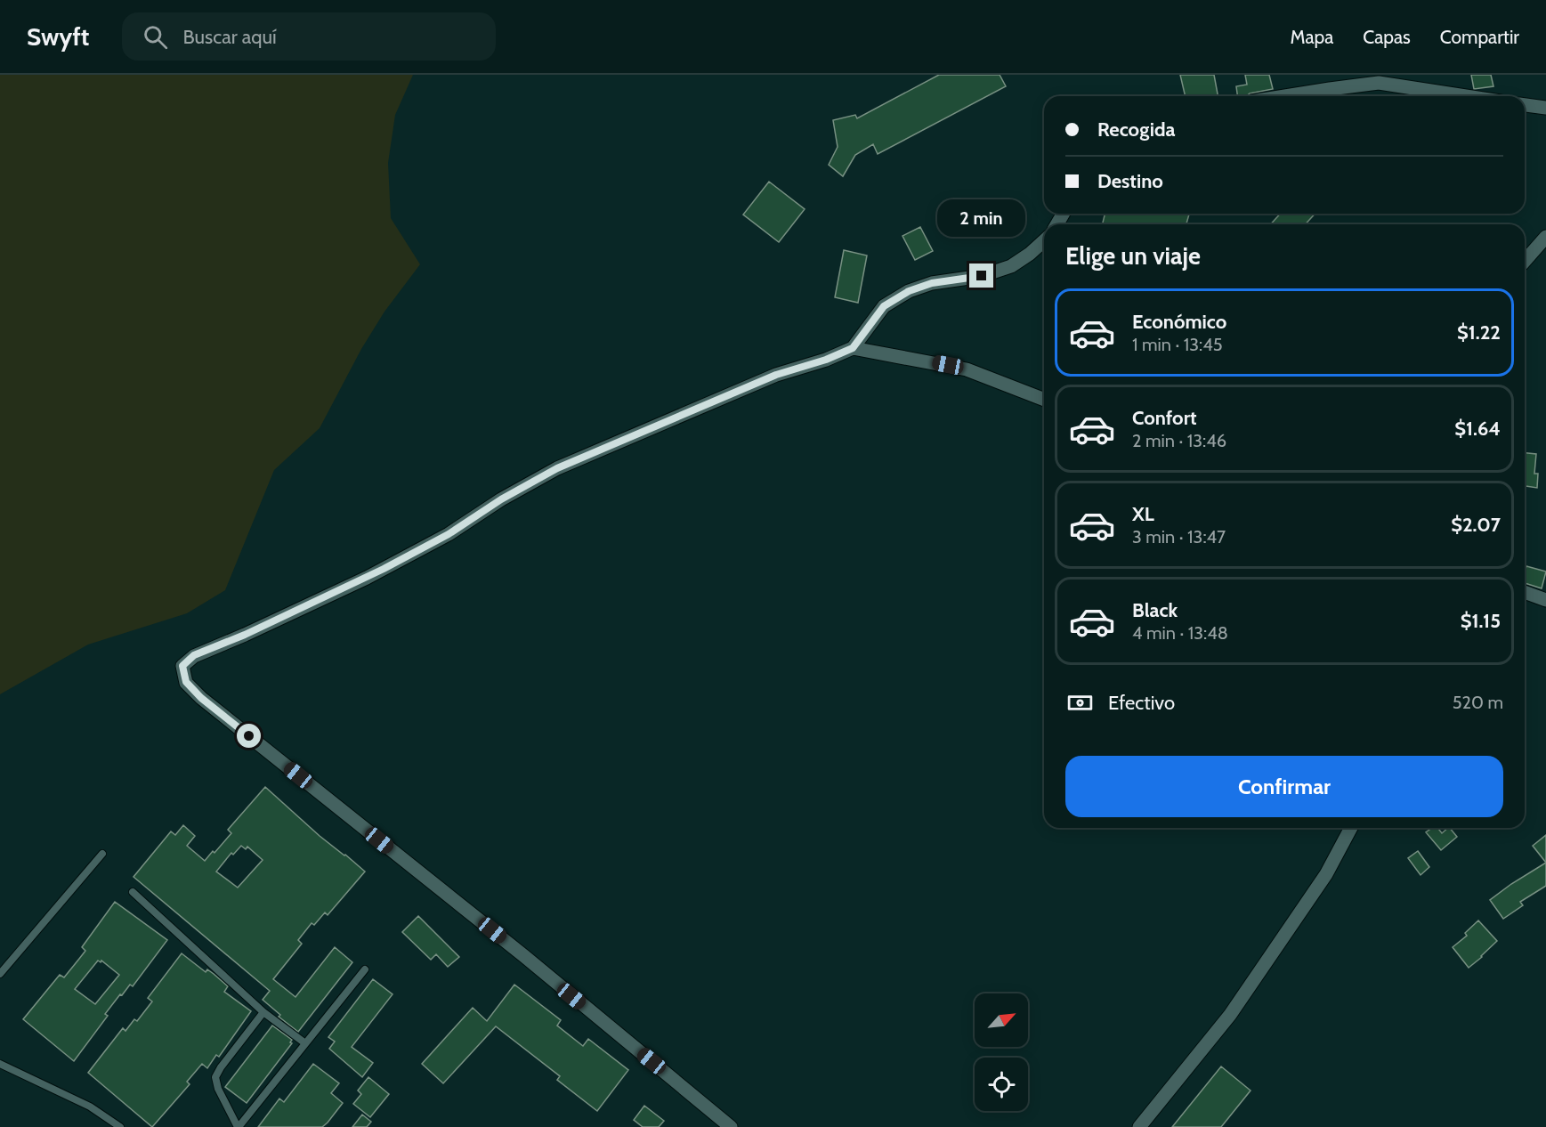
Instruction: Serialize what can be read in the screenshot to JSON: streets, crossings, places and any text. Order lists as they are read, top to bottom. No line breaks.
{"north":"top right","page":{"header":"Swyft","search":"Buscar aquí","nav":["Mapa","Capas","Compartir"],"banner":["Recogida","Destino"],"bubble":"2 min","heading":"Elige un viaje","list":[{"name":"Económico","note":"1 min · 13:45","value":"$1.22"},{"name":"Confort","note":"2 min · 13:46","value":"$1.64"},{"name":"XL","note":"3 min · 13:47","value":"$2.07"},{"name":"Black","note":"4 min · 13:48","value":"$1.15"}],"pay":["Efectivo","520 m"],"buttons":"Confirmar"}}
